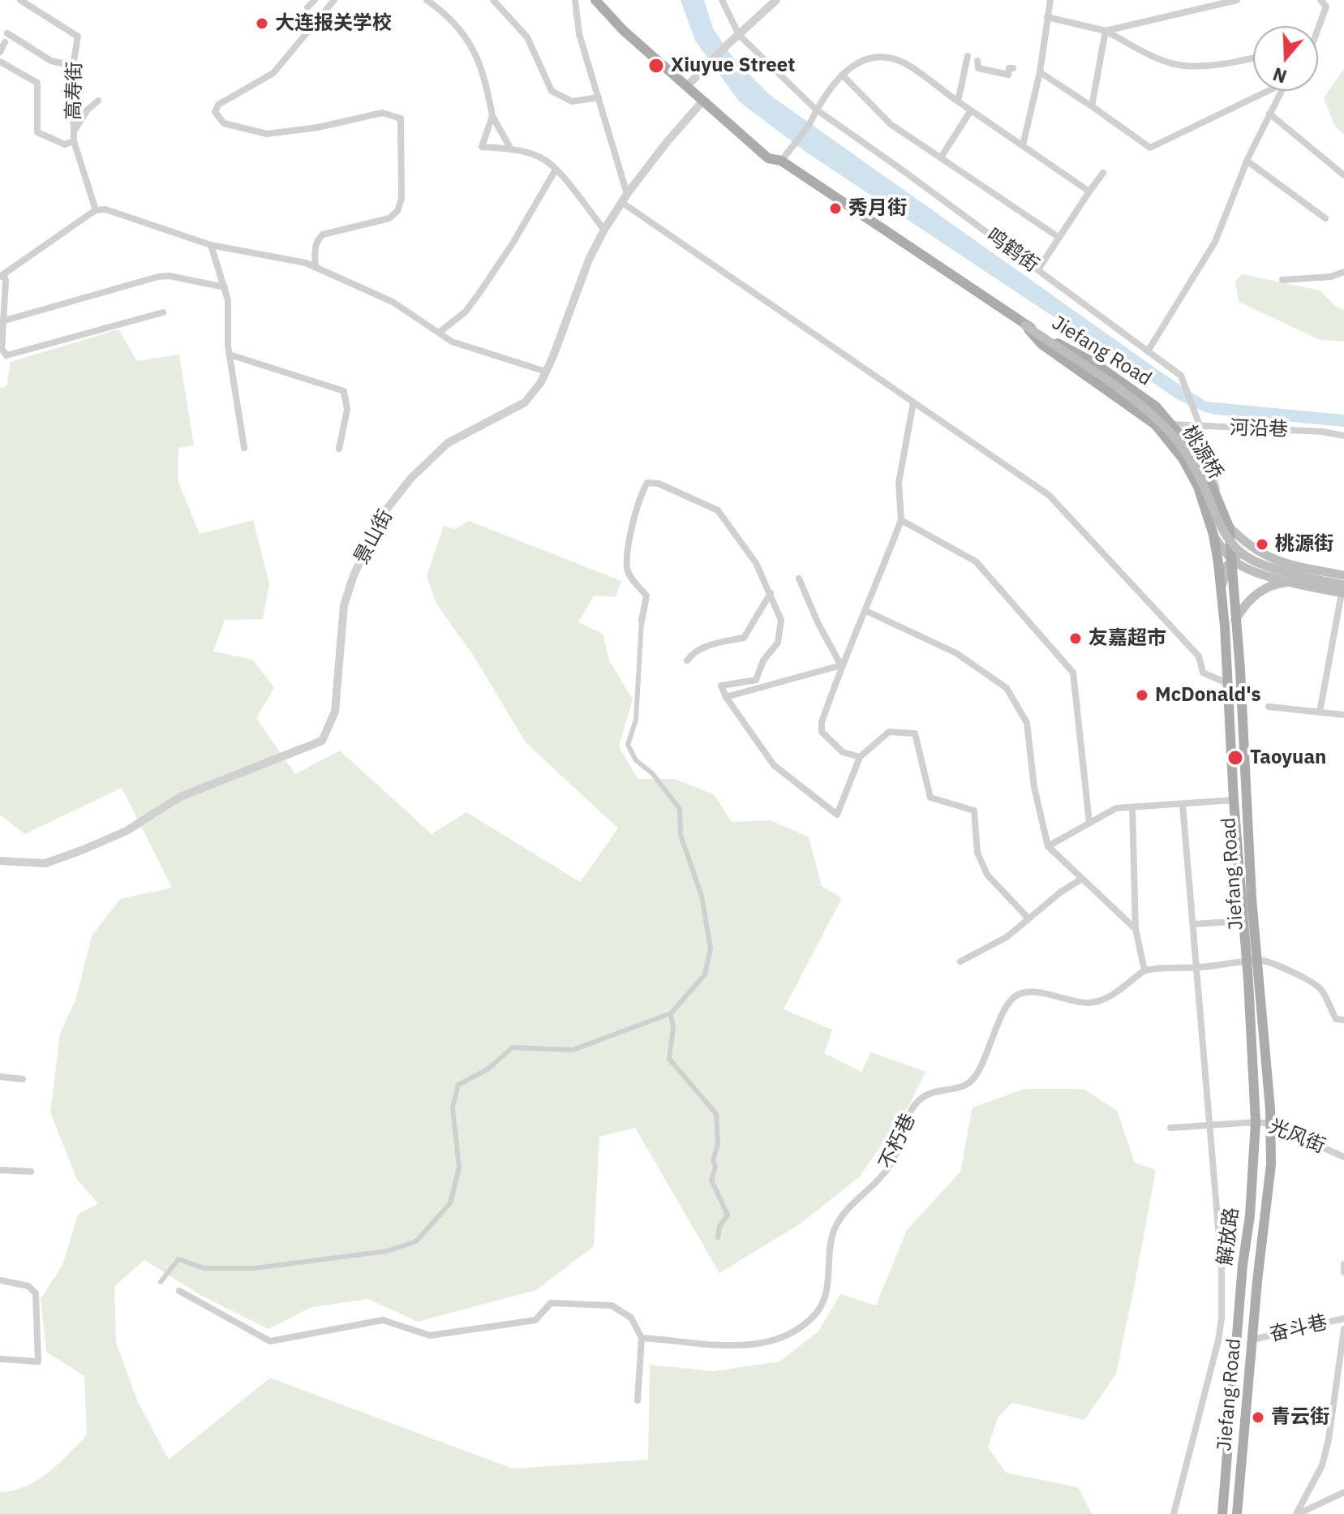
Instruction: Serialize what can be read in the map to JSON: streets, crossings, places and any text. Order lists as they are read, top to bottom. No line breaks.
{"streets":{"main road":["Jiefang Road","桃源桥","解放路"],"street":["高寿街","鸣鹤街","河沿巷","景山街","光风街","不朽巷","奋斗巷"]},"crossings":[["鸣鹤街","Jiefang Road"],["鸣鹤街","河沿巷"],["Jiefang Road","河沿巷"],["Jiefang Road","桃源桥"],["Jiefang Road","景山街"],["Jiefang Road","光风街"],["Jiefang Road","解放路"],["Jiefang Road","奋斗巷"],["光风街","解放路"]],"places":["大连报关学校","Xiuyue Street","秀月街","桃源街","友嘉超市","McDonald's","Taoyuan","青云街"],"north":"bottom"}
